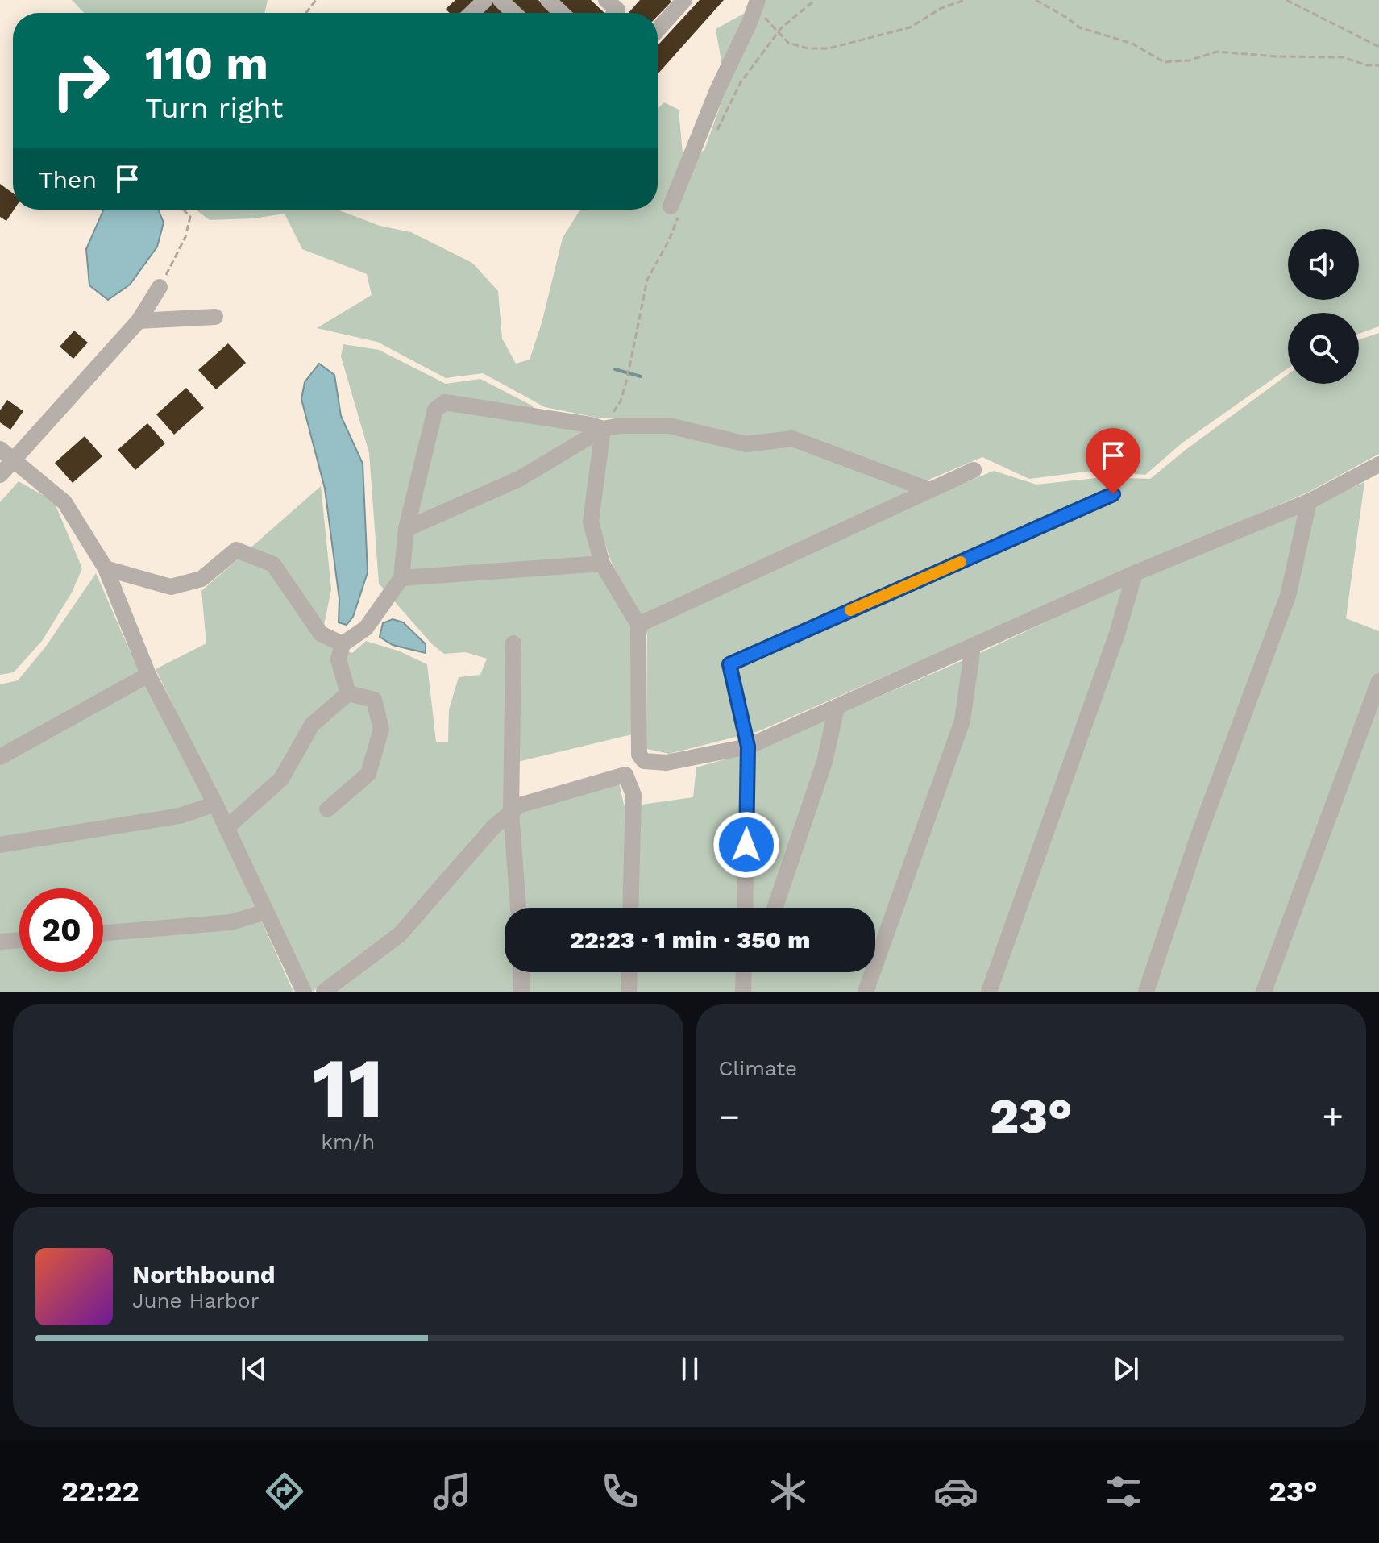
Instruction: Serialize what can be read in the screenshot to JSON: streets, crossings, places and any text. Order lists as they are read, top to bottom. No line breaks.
{"page":{"turn":["110 m","Turn right"],"then":"Then","limit":"20","trip":"22:23 · 1 min · 350 m","tile":[["11","km/h"],"Climate"],"heat":["−","23°","+"],"song":["Northbound","June Harbor"],"tabs":["22:22","23°"]}}
